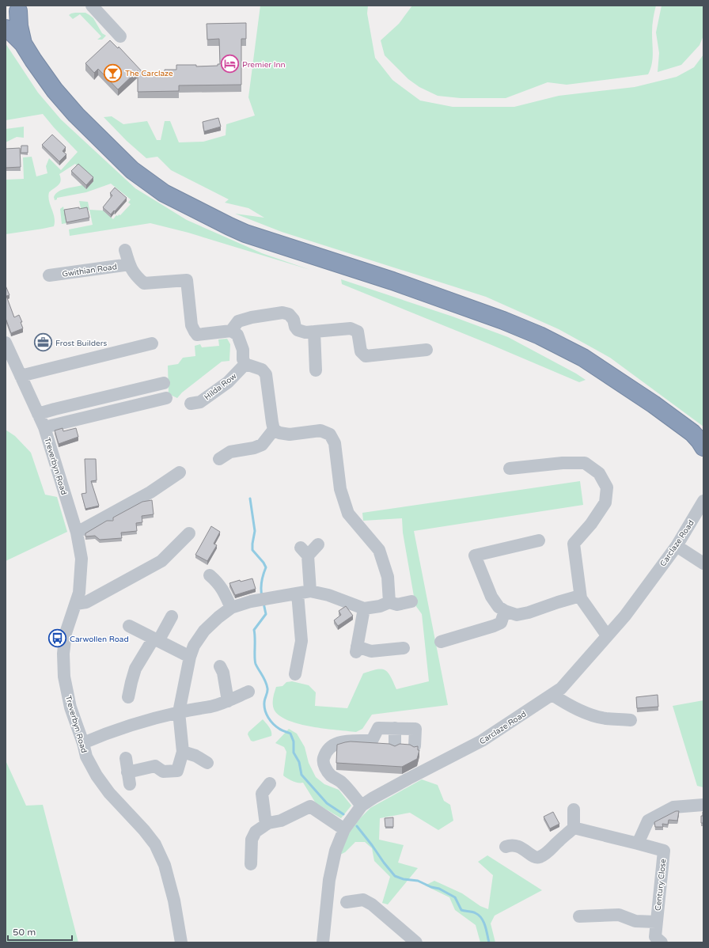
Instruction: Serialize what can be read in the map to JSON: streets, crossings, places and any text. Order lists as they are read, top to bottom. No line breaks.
{"streets":{"street":["Gwithian Road","Hilda Row","Treverbyn Road","Carclaze Road","Century Close"]},"places":{"hotel":["Premier Inn"],"bar":["The Carclaze"],"office":["Frost Builders"],"bus stop":["Carwollen Road"]},"scale_bar":"50 m"}
